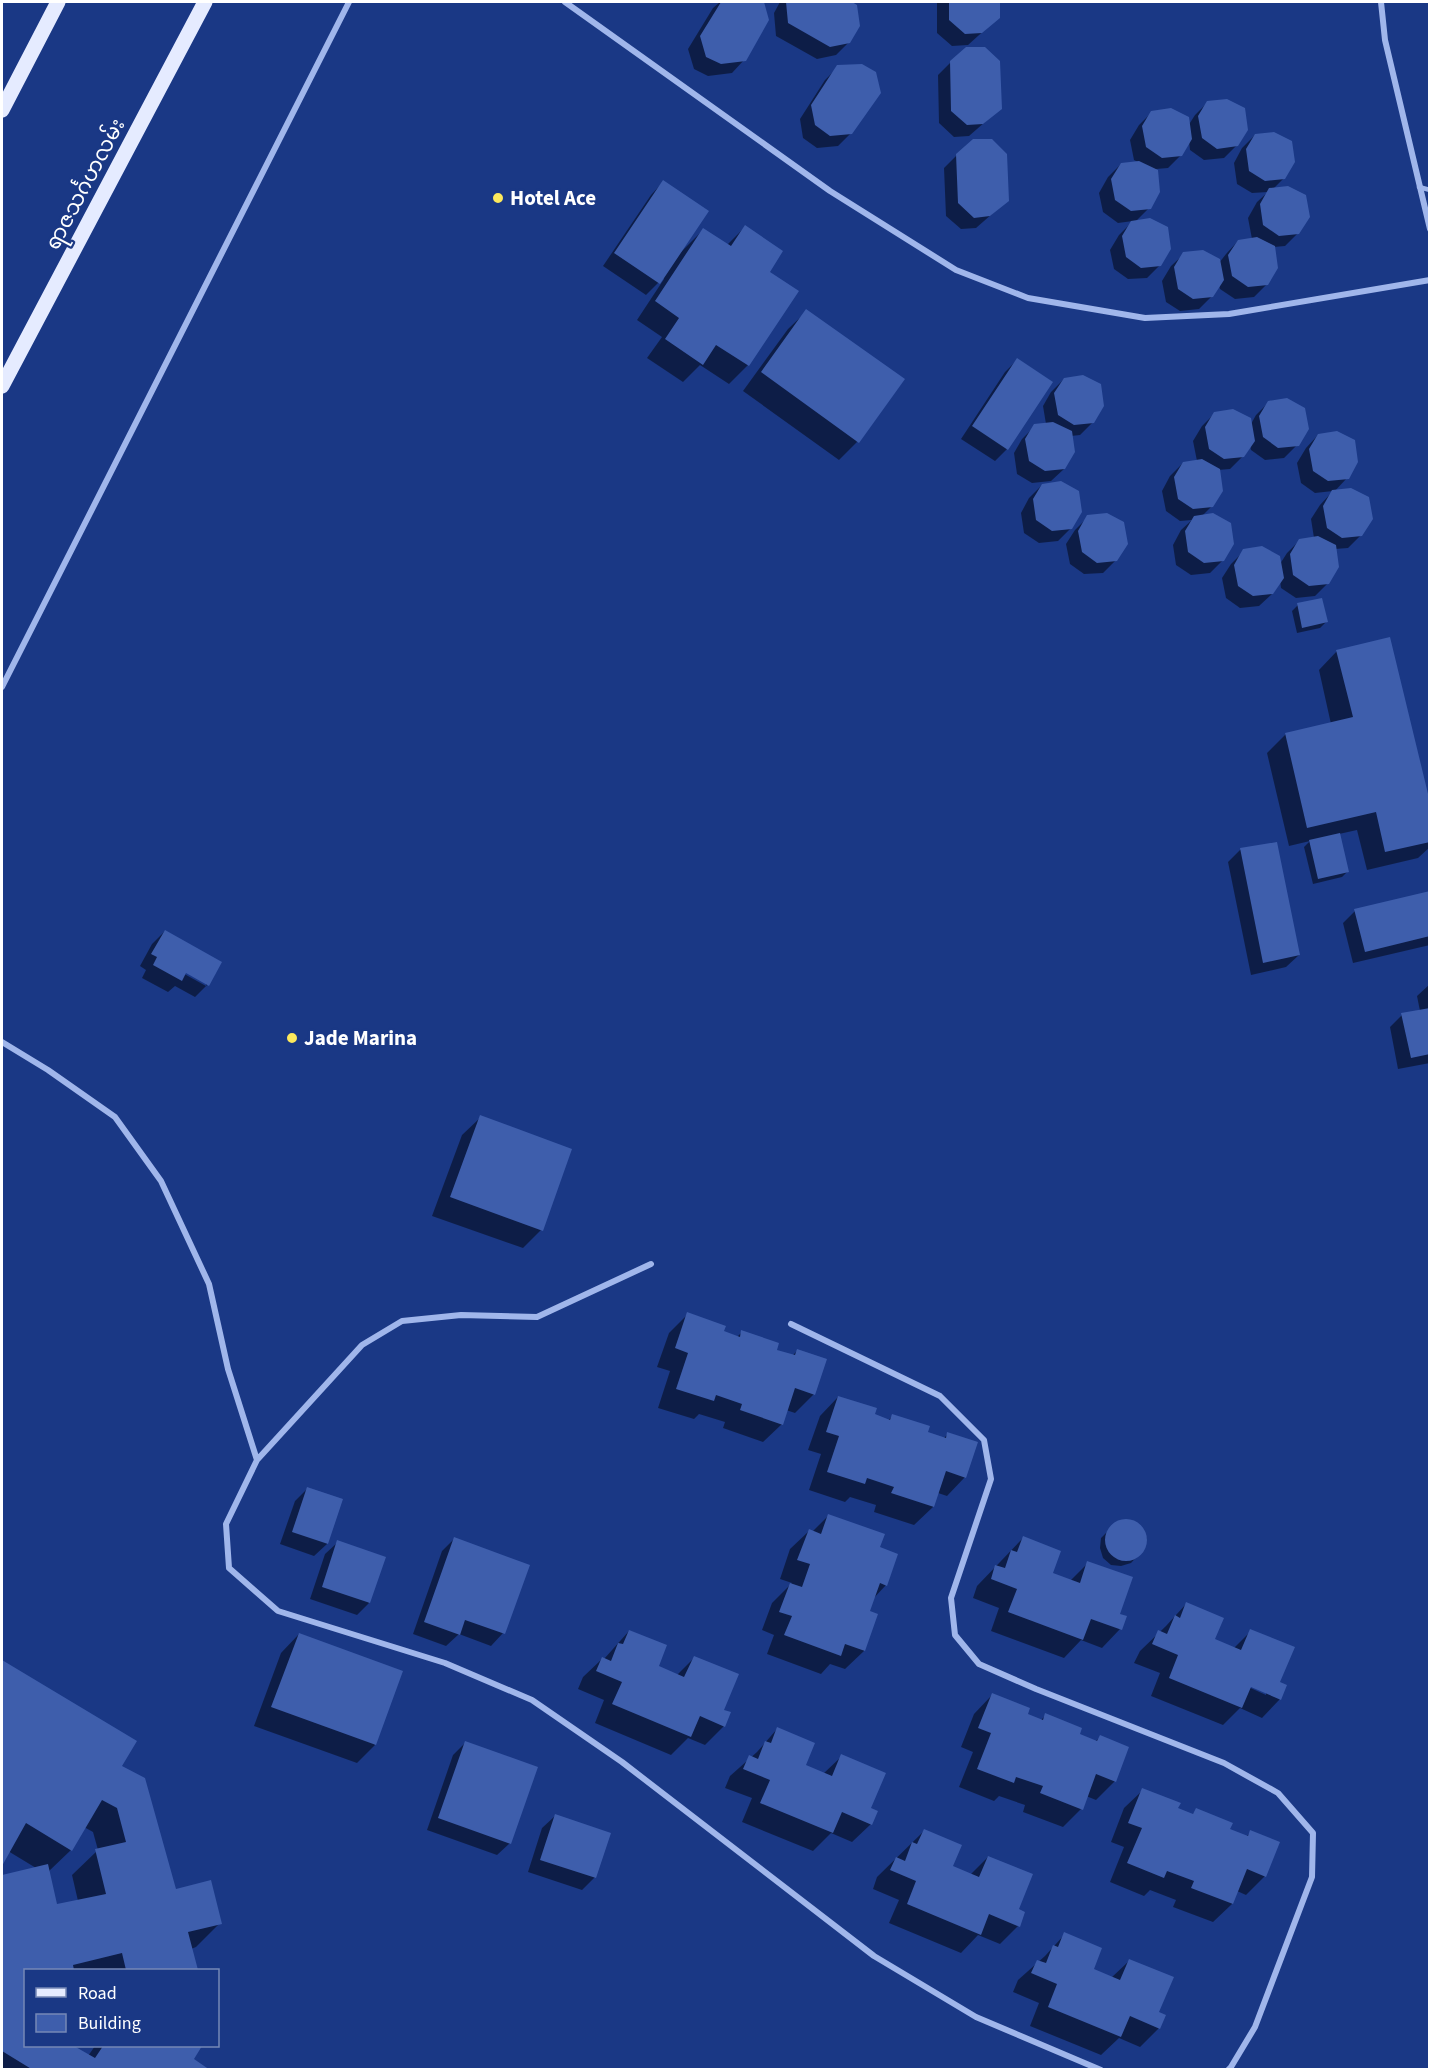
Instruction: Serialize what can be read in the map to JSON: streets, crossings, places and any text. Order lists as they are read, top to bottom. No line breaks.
{"streets":{"main road":["ရာဇသင်္ဂဟလမ်း"]},"places":["Hotel Ace","Jade Marina"],"legend":["Road","Building"]}
